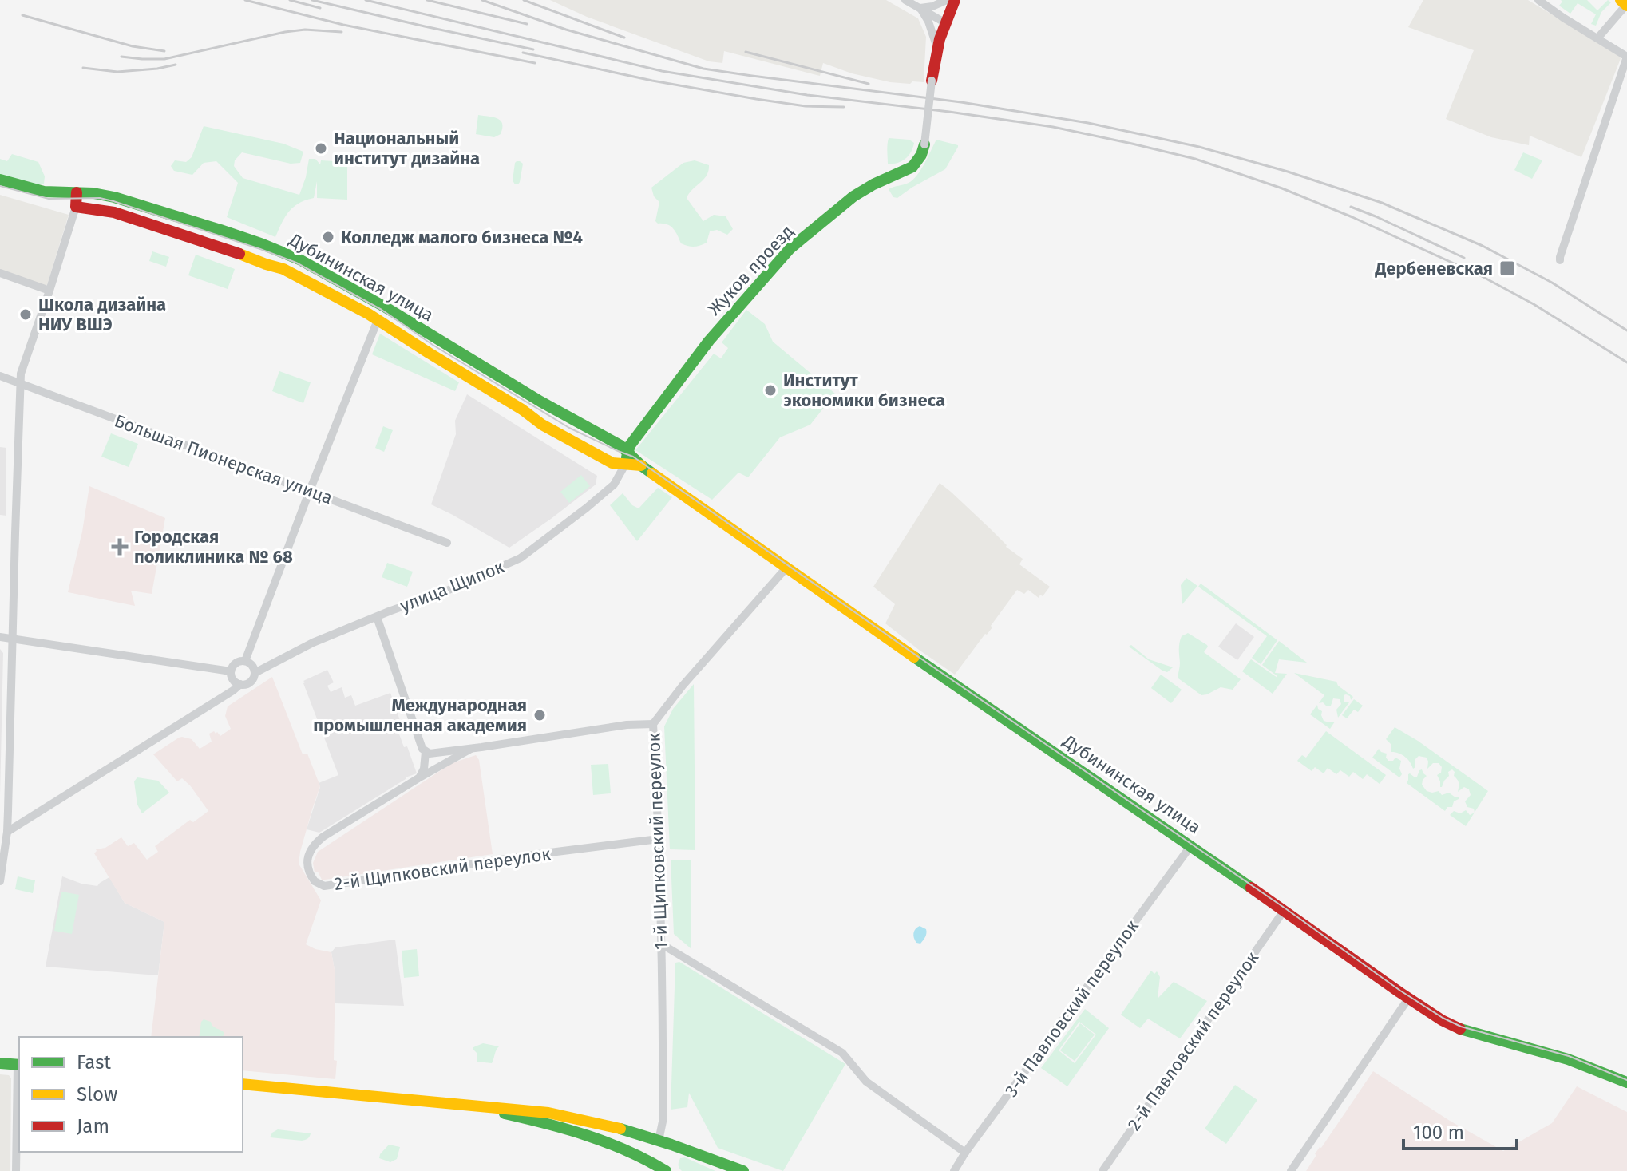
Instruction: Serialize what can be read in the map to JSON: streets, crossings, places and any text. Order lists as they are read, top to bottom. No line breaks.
{"streets":{"main road":["Жуков проезд","Дубининская улица"],"street":["Большая Пионерская улица","улица Щипок","1-й Щипковский переулок","2-й Щипковский переулок","3-й Павловский переулок","2-й Павловский переулок"]},"crossings":[["Жуков проезд","Дубининская улица"],["Дубининская улица","улица Щипок"],["Дубининская улица","3-й Павловский переулок"],["Дубининская улица","2-й Павловский переулок"],["1-й Щипковский переулок","2-й Щипковский переулок"]],"places":{"other":["Национальный институт дизайна","Колледж малого бизнеса №4","Школа дизайна НИУ ВШЭ","Институт экономики бизнеса","Международная промышленная академия"],"transit":["Дербеневская"],"health":["Городская поликлиника № 68"]},"legend":["Fast","Slow","Jam"],"scale_bar":"100 m"}
